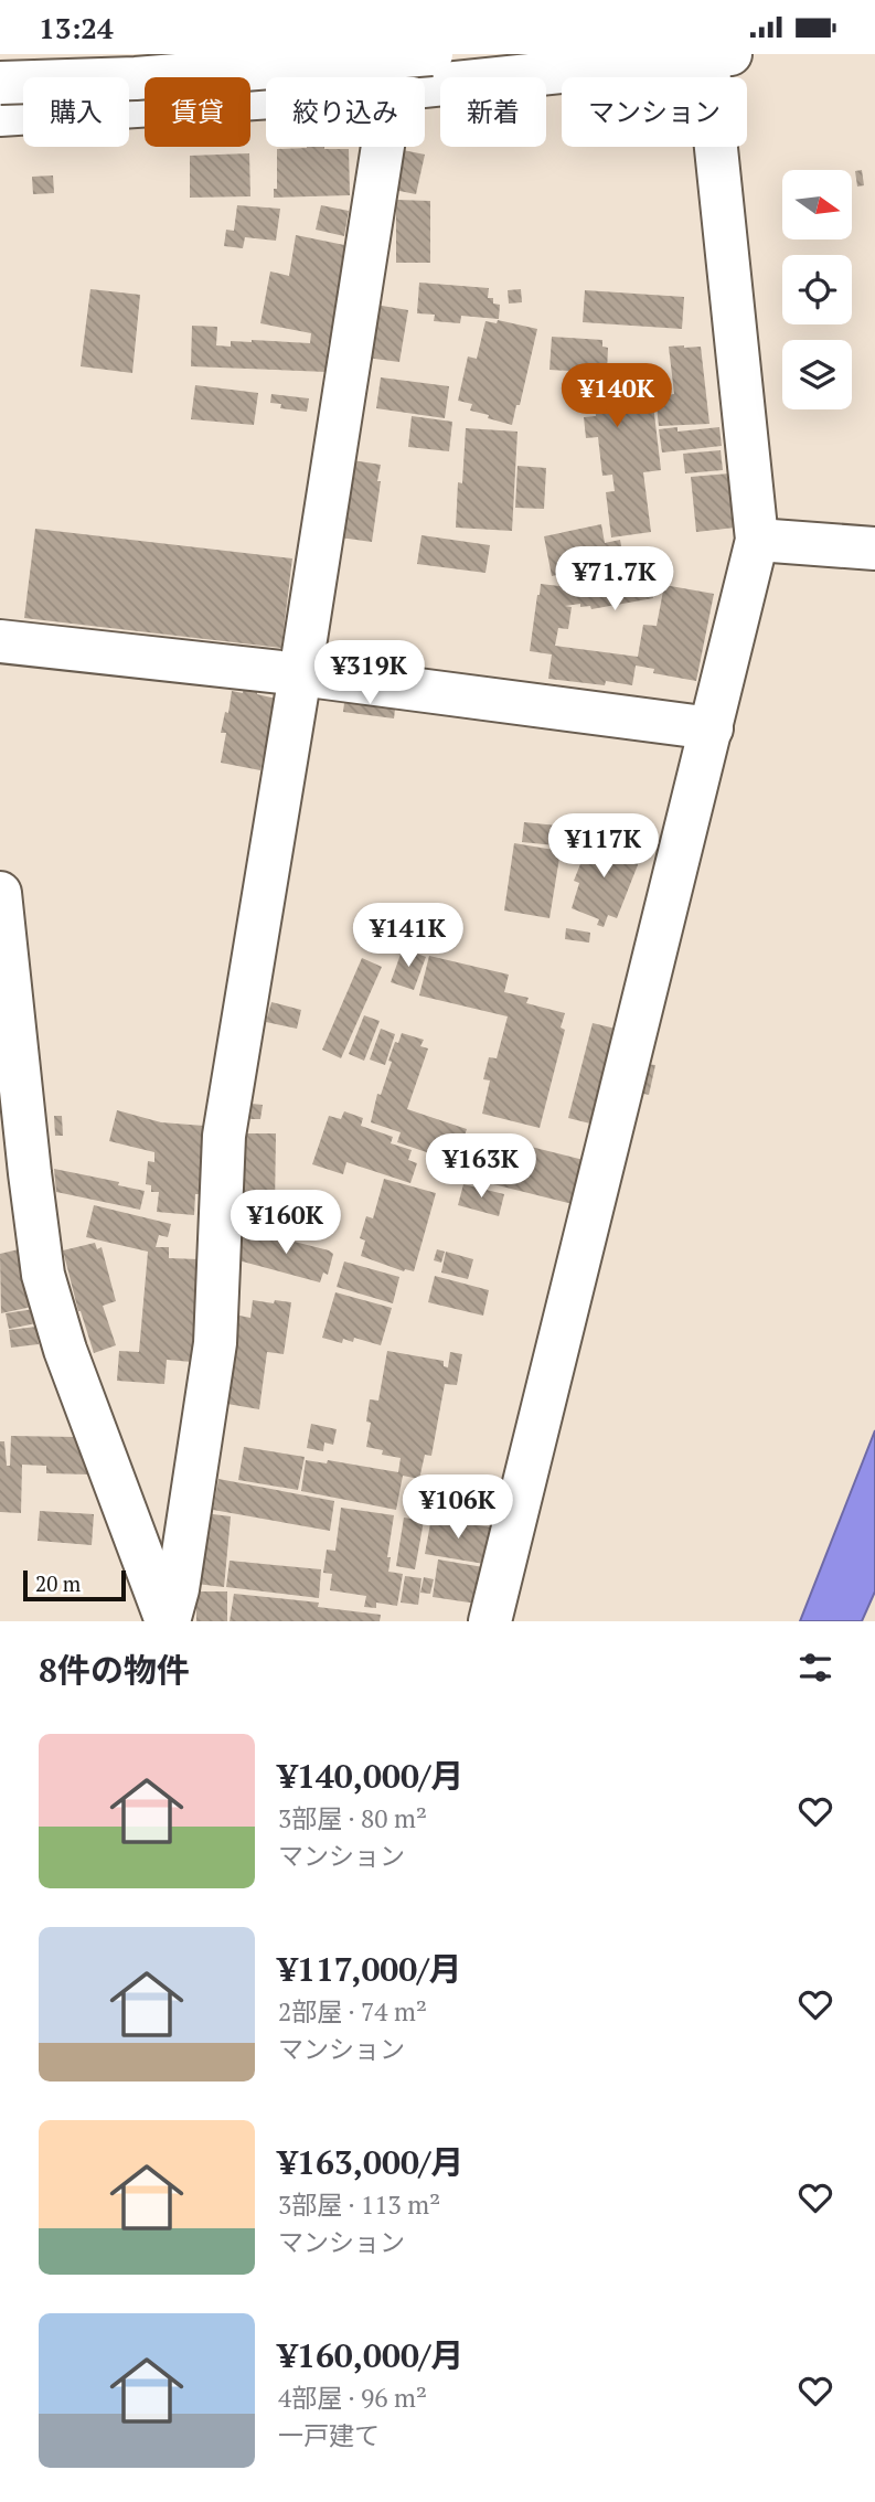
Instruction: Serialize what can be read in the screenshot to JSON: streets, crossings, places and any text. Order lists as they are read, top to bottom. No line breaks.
{"scale_bar":"20 m","north":"right","page":{"status":"13:24","chip":["購入","賃貸","絞り込み","新着","マンション"],"price":["¥140K","¥71.7K","¥319K","¥117K","¥141K","¥163K","¥160K","¥106K"],"scale":"20 m","heading":"8件の物件","list":[{"name":"¥140,000/月","note":"3部屋 · 80 m² · マンション"},{"name":"¥117,000/月","note":"2部屋 · 74 m² · マンション"},{"name":"¥163,000/月","note":"3部屋 · 113 m² · マンション"},{"name":"¥160,000/月","note":"4部屋 · 96 m² · 一戸建て"}]}}
